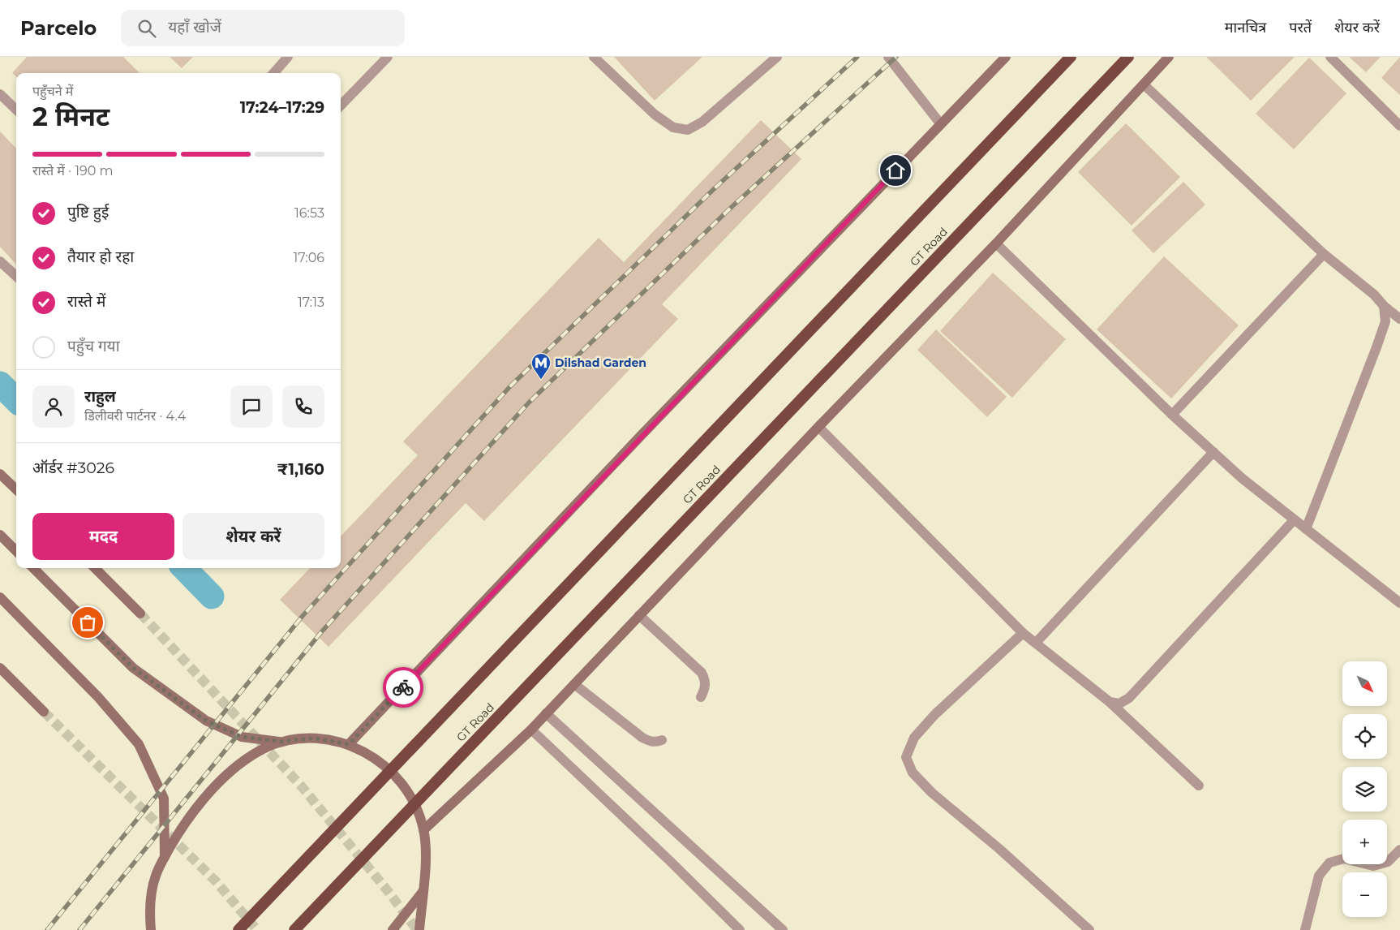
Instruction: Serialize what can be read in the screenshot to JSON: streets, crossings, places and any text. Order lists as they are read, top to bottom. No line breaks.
{"streets":{"highway":["GT Road"]},"places":{"metro station":["Dilshad Garden"]},"north":"bottom right","page":{"header":"Parcelo","search":"यहाँ खोजें","nav":["मानचित्र","परतें","शेयर करें"],"heading":["2 मिनट","पहुँचने में","17:24–17:29"],"panel":["राहुल","डिलीवरी पार्टनर · 4.4","ऑर्डर #3026","₹1,160"],"bar":"रास्ते में · 190 m","list":[["पुष्टि हुई","16:53"],["तैयार हो रहा","17:06"],["रास्ते में","17:13"],"पहुँच गया"],"buttons":["मदद","शेयर करें"],"map_buttons":["+","−"]}}
